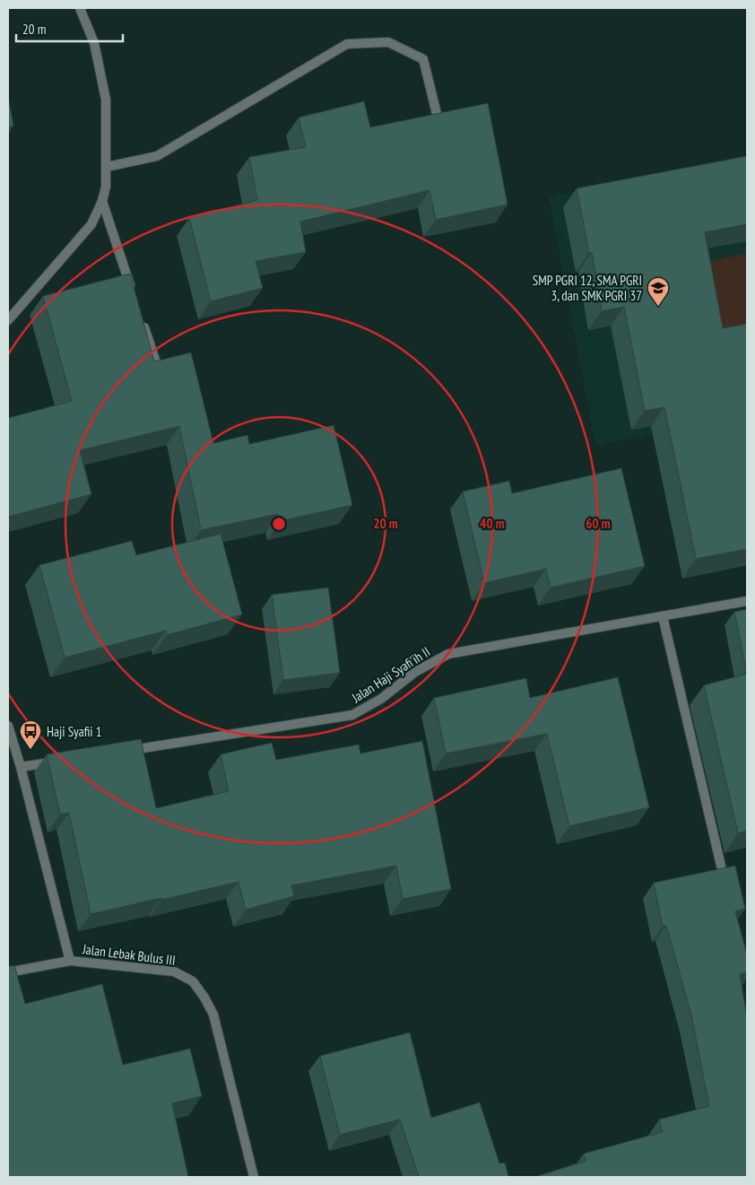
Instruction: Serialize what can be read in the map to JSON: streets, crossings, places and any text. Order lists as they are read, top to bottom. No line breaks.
{"streets":{"street":["Jalan Haji Syafi'ih II","Jalan Lebak Bulus III"]},"places":{"school or university":["SMP PGRI 12, SMA PGRI 3, dan SMK PGRI 37"],"bus stop":["Haji Syafii 1"]},"scale_bar":"20 m","rings":["20 m","40 m","60 m"]}
